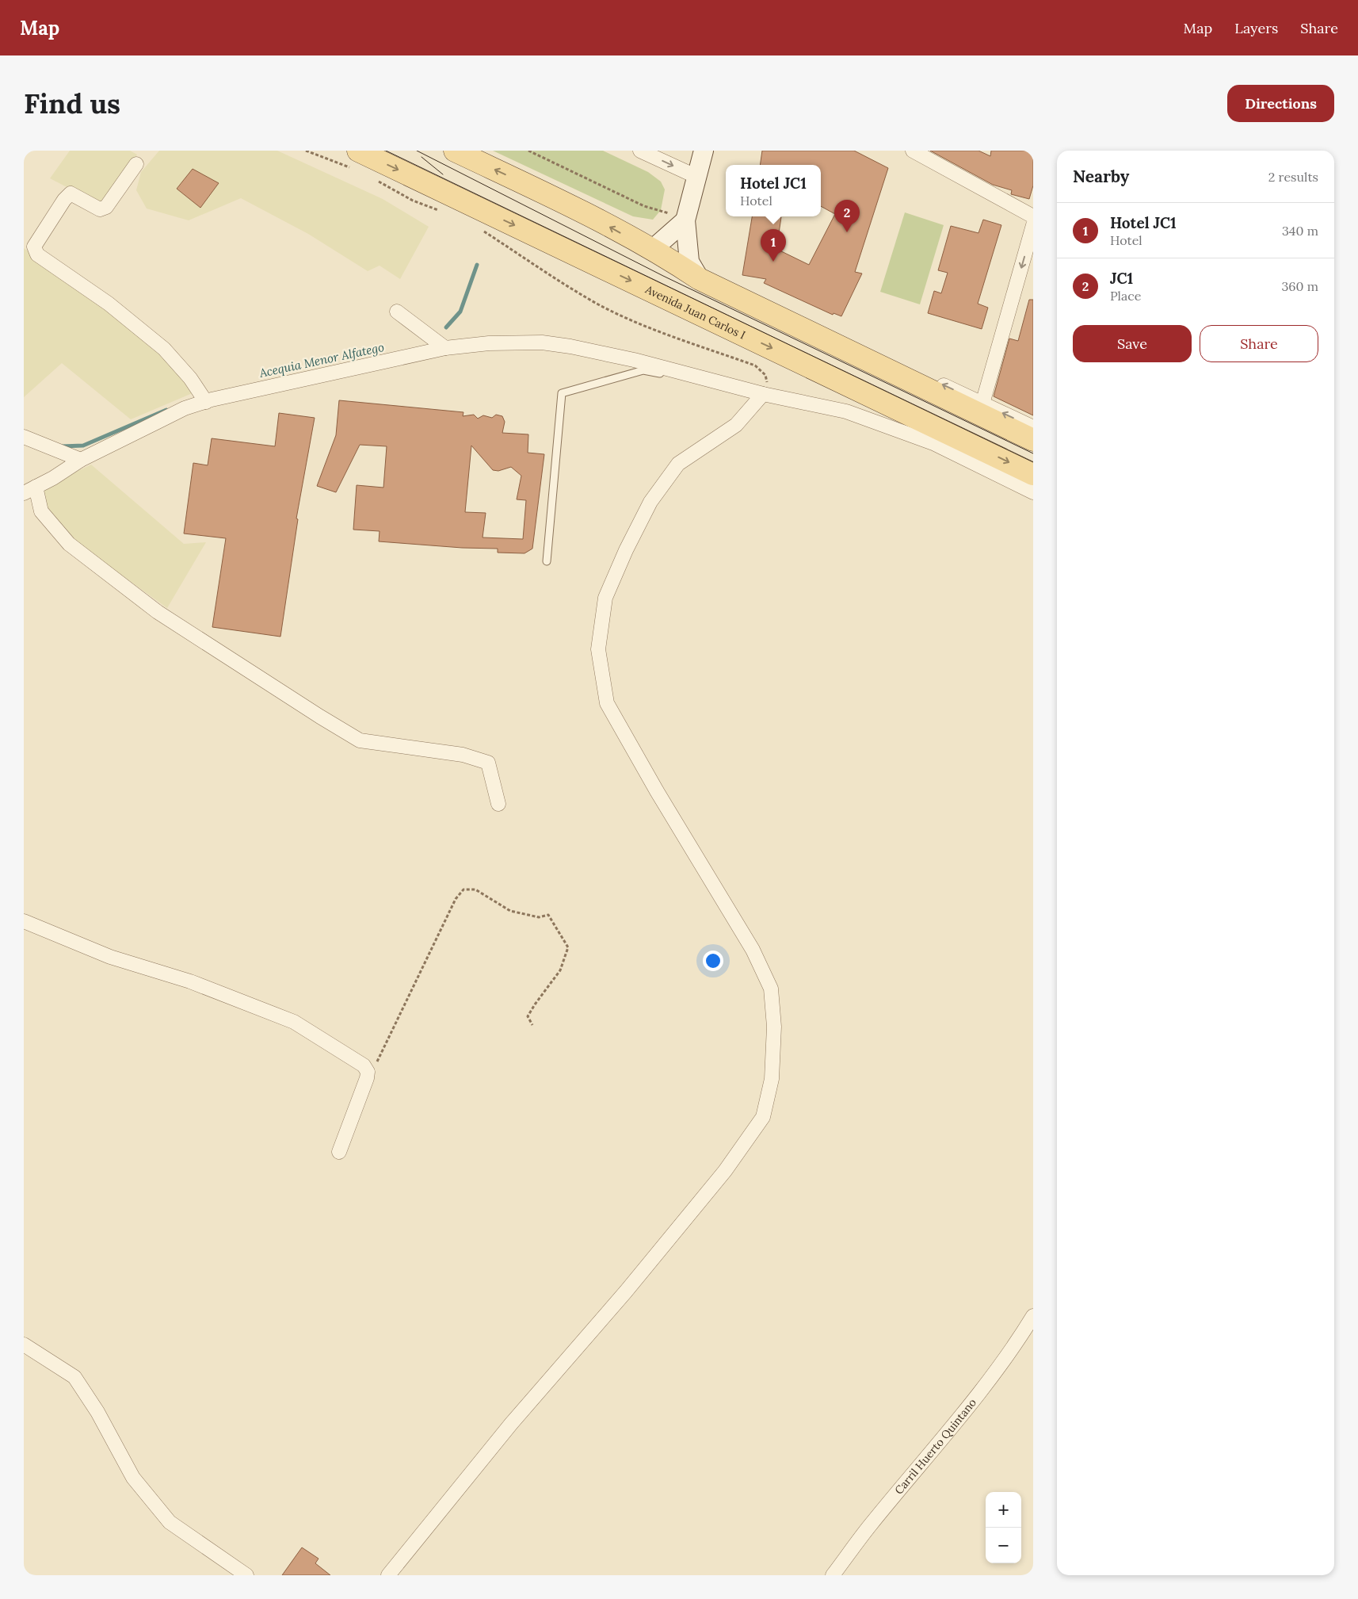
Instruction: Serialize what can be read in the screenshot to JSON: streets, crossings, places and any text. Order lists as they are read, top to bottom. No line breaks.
{"streets":{"main road":["Avenida Juan Carlos I"],"street":["Carril Huerto Quintano"]},"water":["Acequia Menor Alfatego"],"page":{"header":"Map","nav":["Map","Layers","Share"],"buttons":["Directions",["Save","Share"]],"title":"Find us","heading":["Nearby","2 results"],"popup":["Hotel JC1","Hotel"],"pins":["2","1"],"list":[{"mark":"1","name":"Hotel JC1","note":"Hotel","value":"340 m"},{"mark":"2","name":"JC1","note":"Place","value":"360 m"}],"map_buttons":["+","−"]}}
